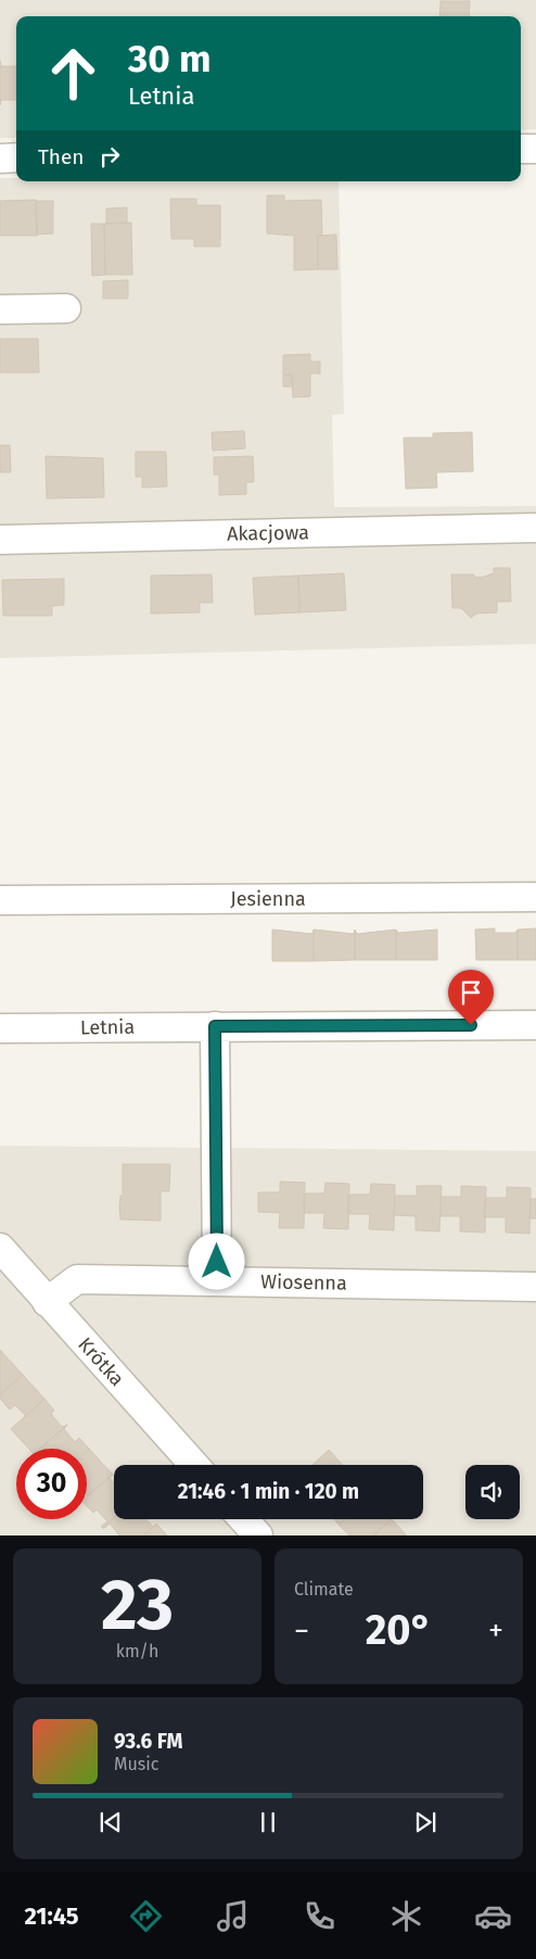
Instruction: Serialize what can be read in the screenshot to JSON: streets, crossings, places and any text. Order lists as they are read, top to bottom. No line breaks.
{"streets":{"street":["Akacjowa","Jesienna","Letnia","Wiosenna","Krótka"]},"crossings":[["Wiosenna","Krótka"]],"page":{"turn":["30 m","Letnia"],"then":"Then","limit":"30","trip":"21:46 · 1 min · 120 m","tile":[["23","km/h"],"Climate"],"heat":["−","20°","+"],"song":["93.6 FM","Music"],"tabs":"21:45"}}
